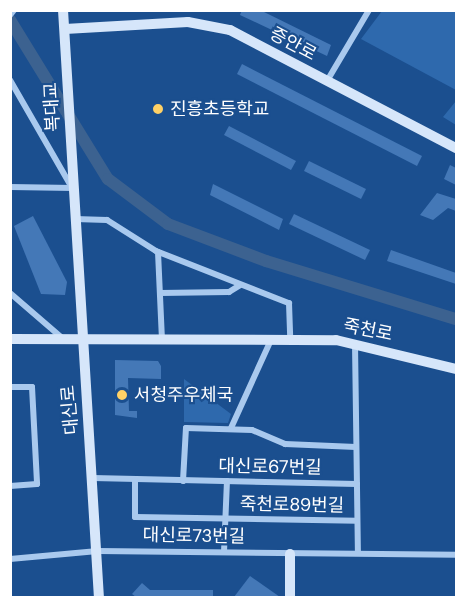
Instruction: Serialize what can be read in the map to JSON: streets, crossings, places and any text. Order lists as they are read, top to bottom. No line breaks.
{"streets":{"street":["증안로","복대교","죽천로","대신로","대신로67번길","죽천로89번길","대신로73번길"]},"crossings":[["증안로","복대교"],["복대교","대신로"],["죽천로","대신로"],["죽천로","죽천로89번길"],["대신로","대신로67번길"],["대신로","대신로73번길"],["대신로67번길","죽천로89번길"],["죽천로89번길","대신로73번길"]],"places":["진흥초등학교","서청주우체국"]}
